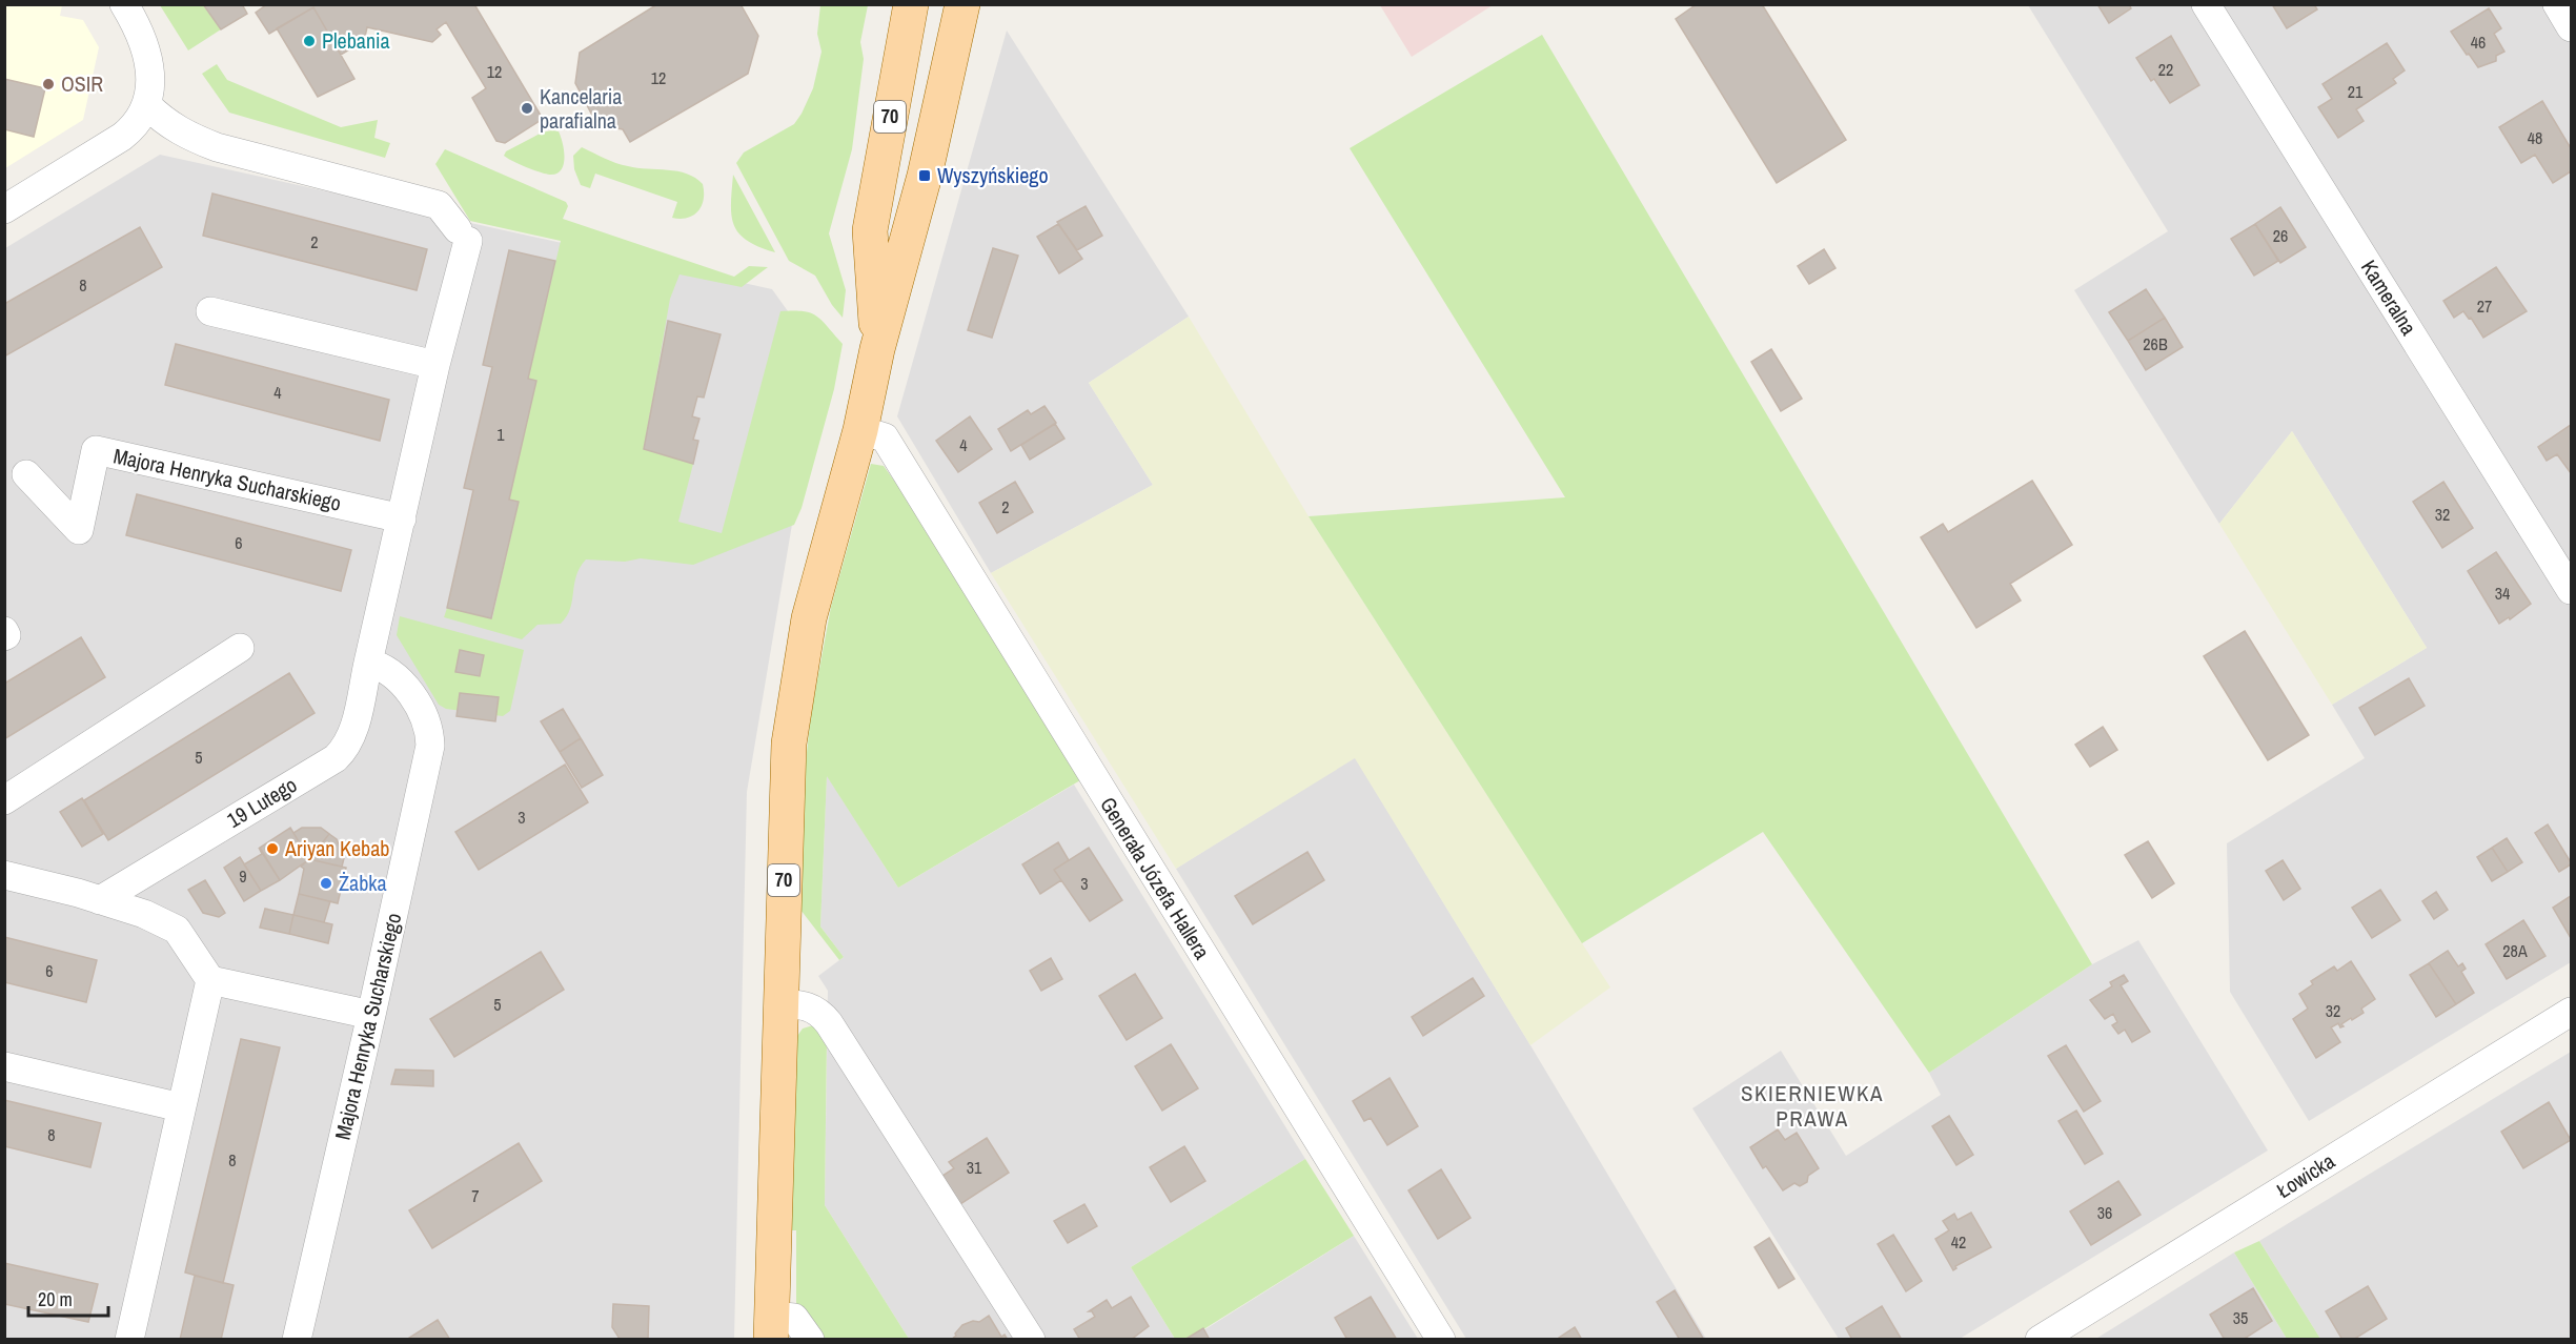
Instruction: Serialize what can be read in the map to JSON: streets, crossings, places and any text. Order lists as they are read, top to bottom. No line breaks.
{"streets":{"main road":["70"],"street":["Kameralna","Majora Henryka Sucharskiego","19 Lutego","Generała Józefa Hallera","Łowicka"]},"crossings":[["70","Generała Józefa Hallera"],["Majora Henryka Sucharskiego","19 Lutego"]],"districts":["SKIERNIEWKA PRAWA"],"places":{"other":["Plebania","OSIR","Kancelaria parafialna","Ariyan Kebab","Żabka"],"transit":["Wyszyńskiego"]},"house_numbers":["46","22","12","12","21","48","26","2","8","27","26B","4","1","4","2","32","6","34","5","3","9","3","28A","6","5","32","8","8","31","7","36","42","35"],"scale_bar":"20 m"}
